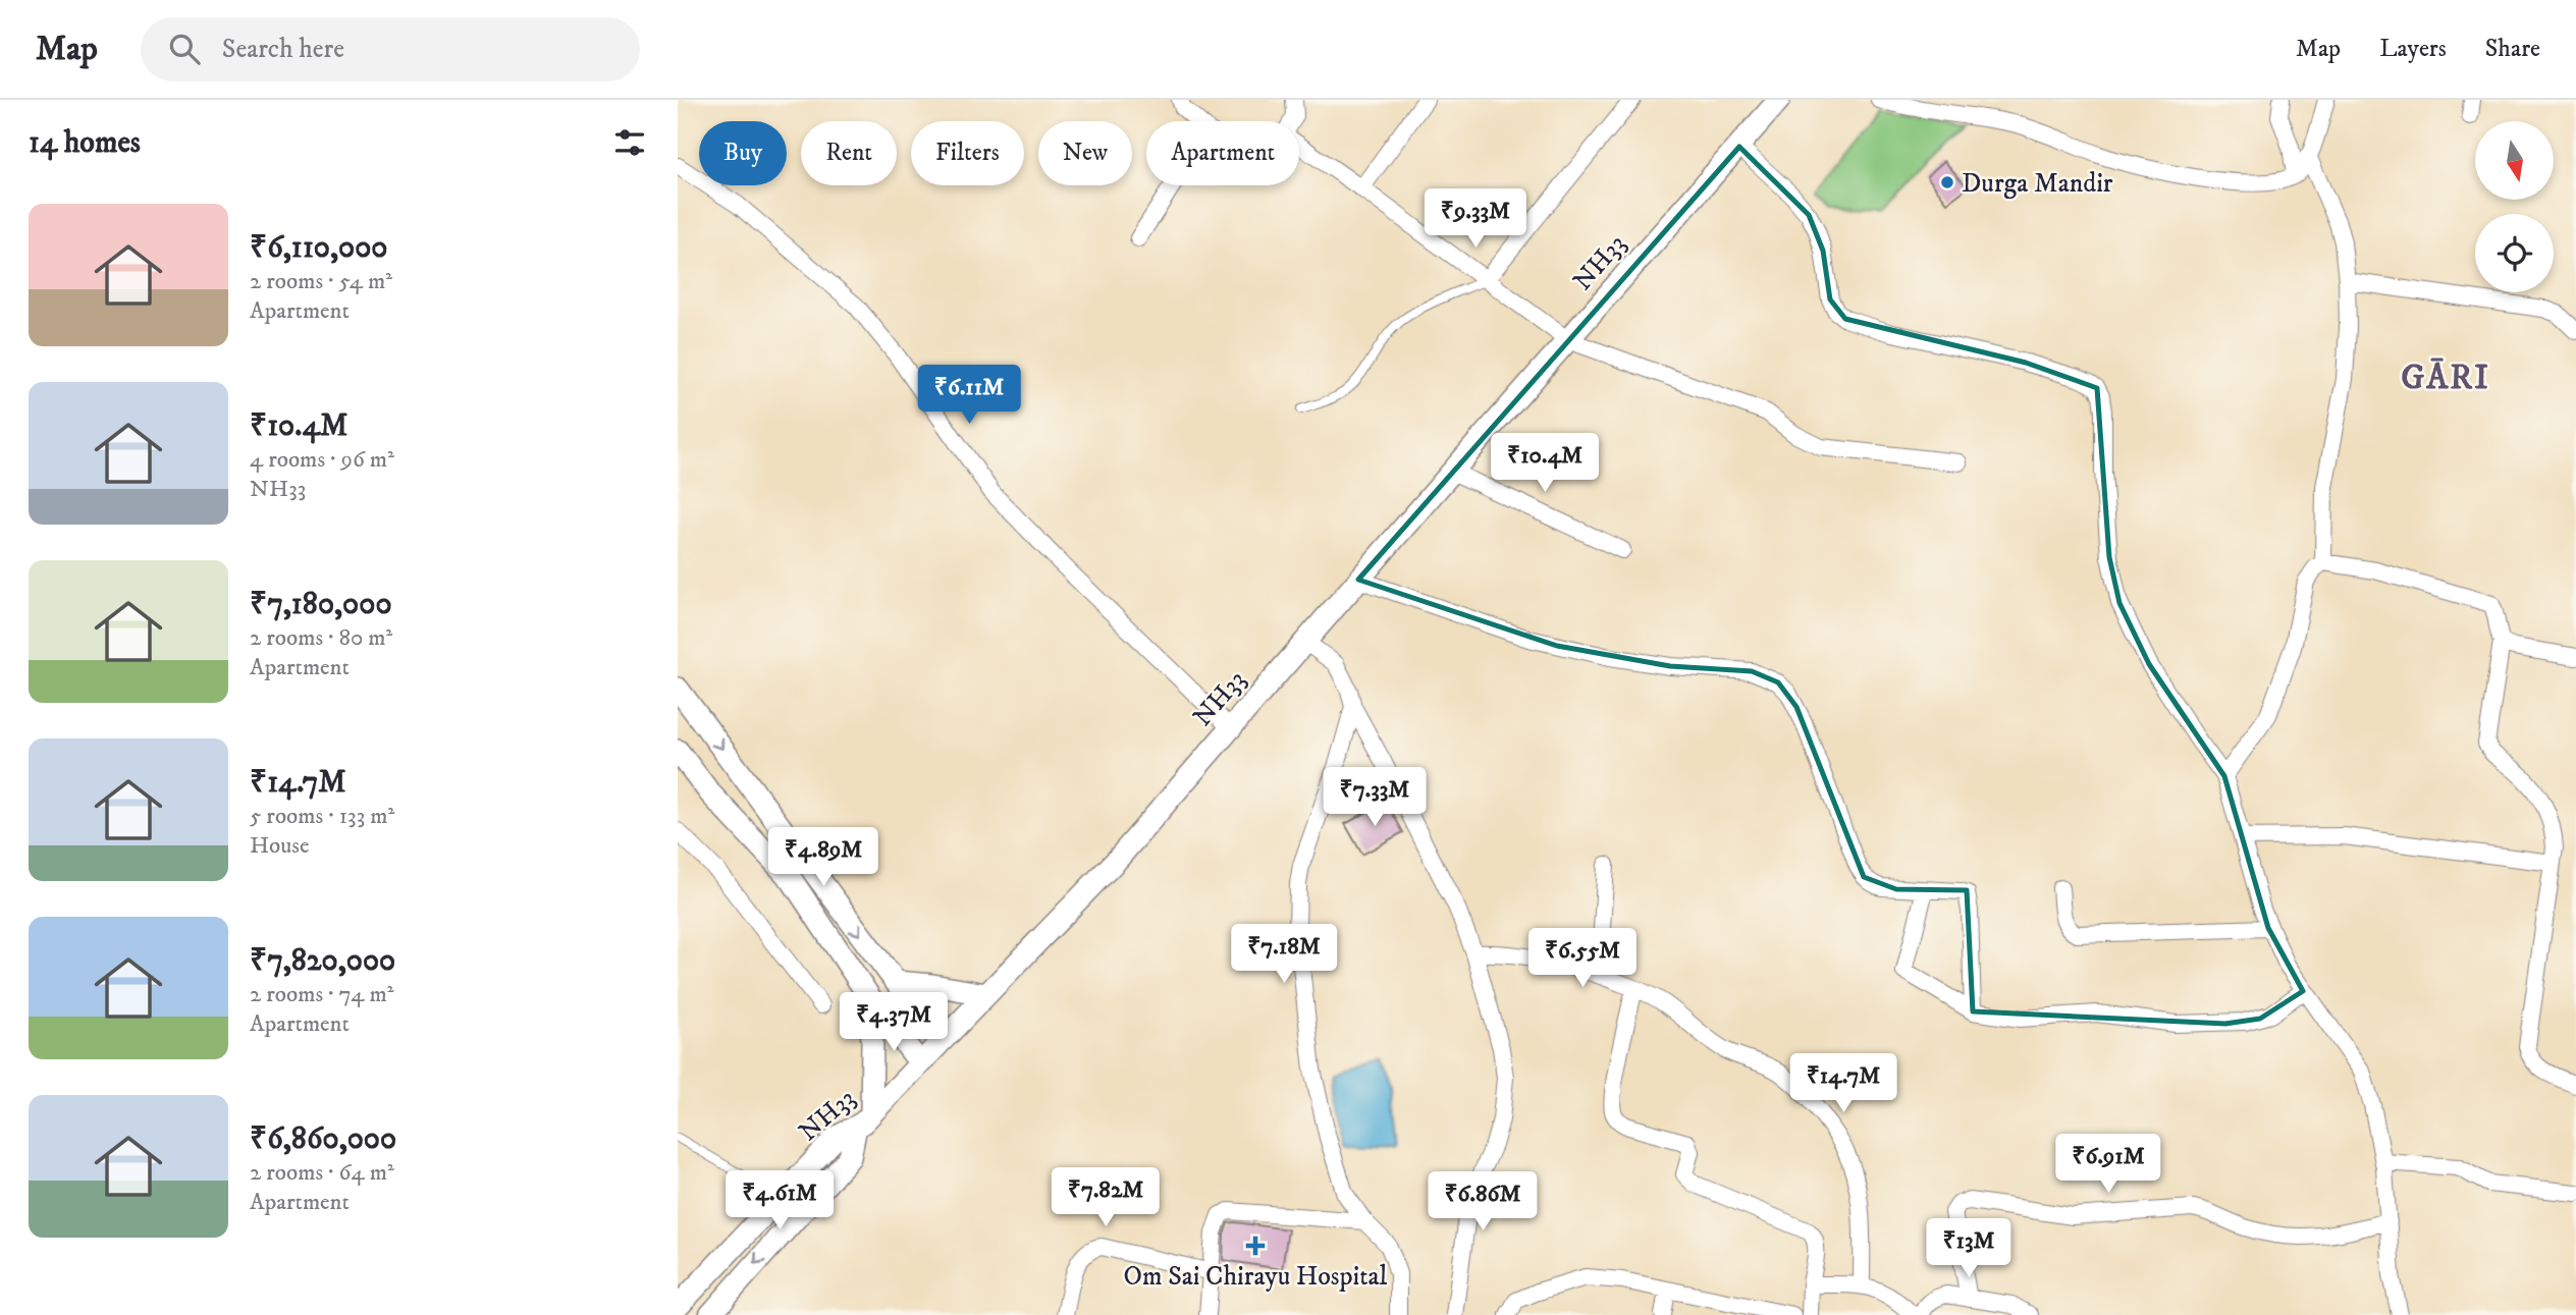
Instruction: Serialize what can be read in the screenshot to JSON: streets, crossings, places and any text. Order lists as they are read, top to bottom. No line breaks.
{"streets":{"main road":["NH33"]},"districts":["GĀRI"],"places":{"other":["Durga Mandir"],"health":["Om Sai Chirayu Hospital"]},"north":"bottom","page":{"header":"Map","search":"Search here","nav":["Map","Layers","Share"],"heading":"14 homes","chip":["Buy","Rent","Filters","New","Apartment"],"list":[{"name":"₹6,110,000","note":"2 rooms · 54 m² · Apartment"},{"name":"₹10.4M","note":"4 rooms · 96 m² · NH33"},{"name":"₹7,180,000","note":"2 rooms · 80 m² · Apartment"},{"name":"₹14.7M","note":"5 rooms · 133 m² · House"},{"name":"₹7,820,000","note":"2 rooms · 74 m² · Apartment"},{"name":"₹6,860,000","note":"2 rooms · 64 m² · Apartment"}],"price":["₹9.33M","₹6.11M","₹10.4M","₹7.33M","₹4.89M","₹7.18M","₹6.55M","₹4.37M","₹14.7M","₹6.91M","₹7.82M","₹4.61M","₹6.86M","₹13M"]}}
